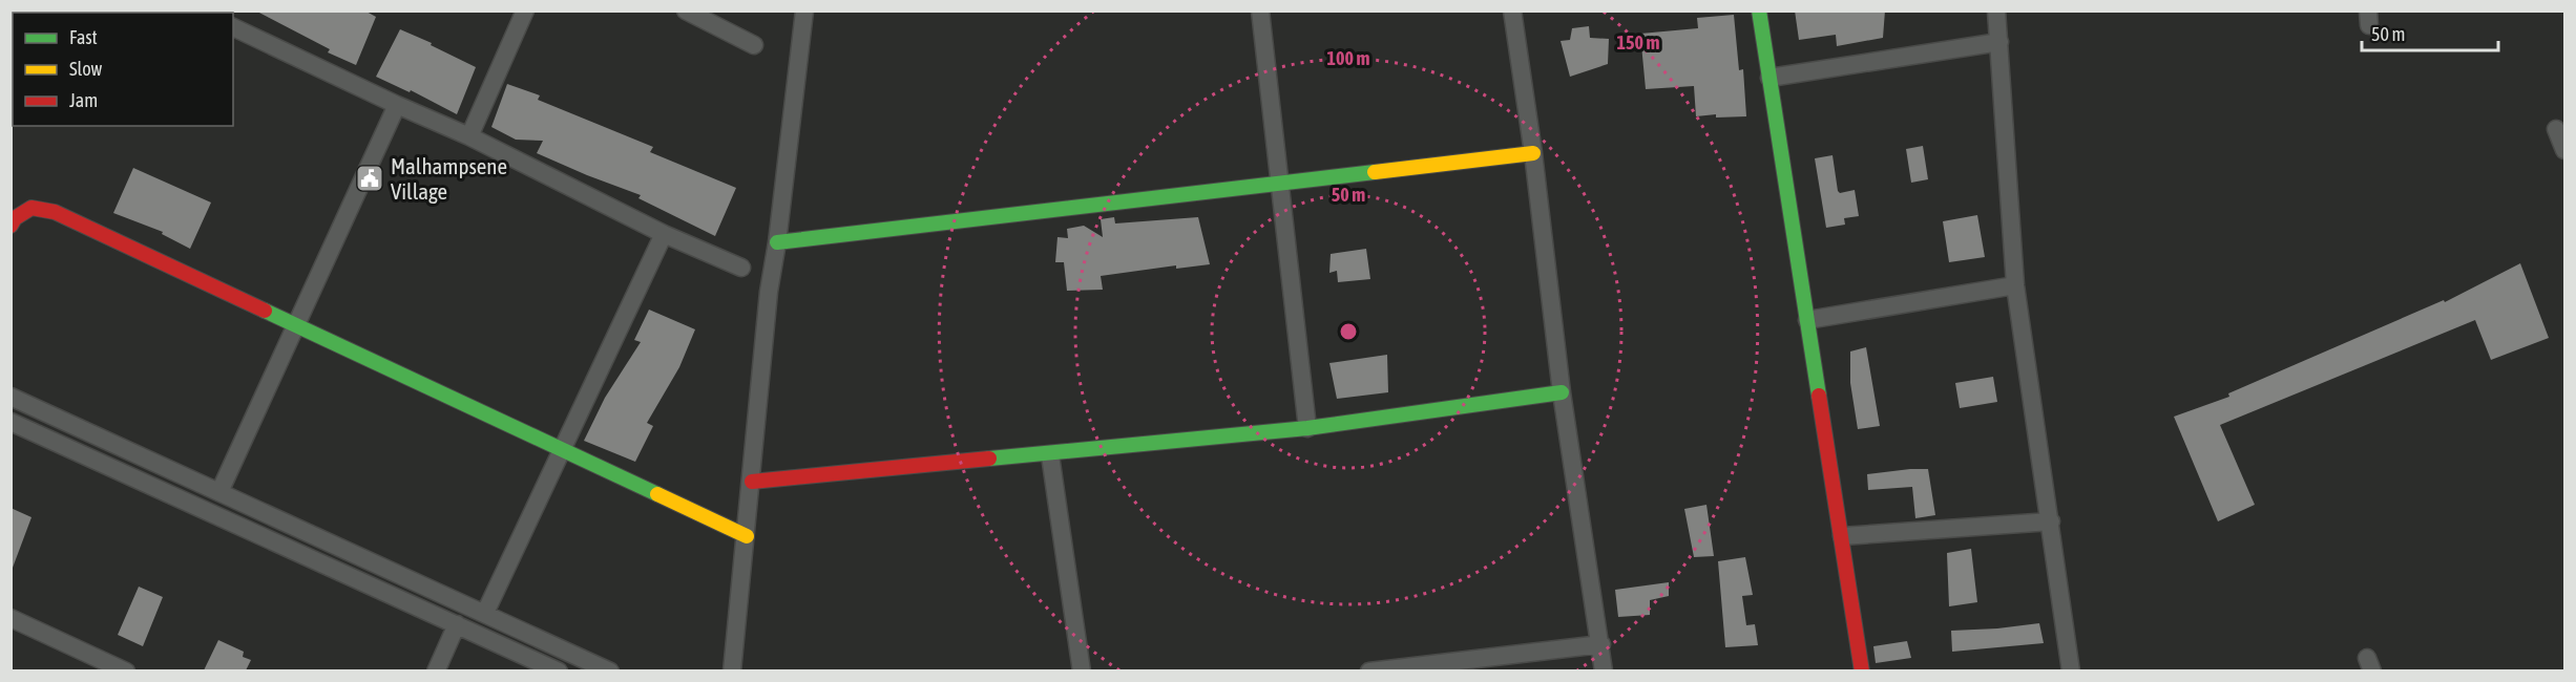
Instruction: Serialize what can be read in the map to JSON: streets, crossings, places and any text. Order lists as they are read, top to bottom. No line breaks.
{"places":{"public building":["Malhampsene Village"]},"legend":["Fast","Slow","Jam"],"scale_bar":"50 m","rings":["150 m","100 m","50 m"]}
